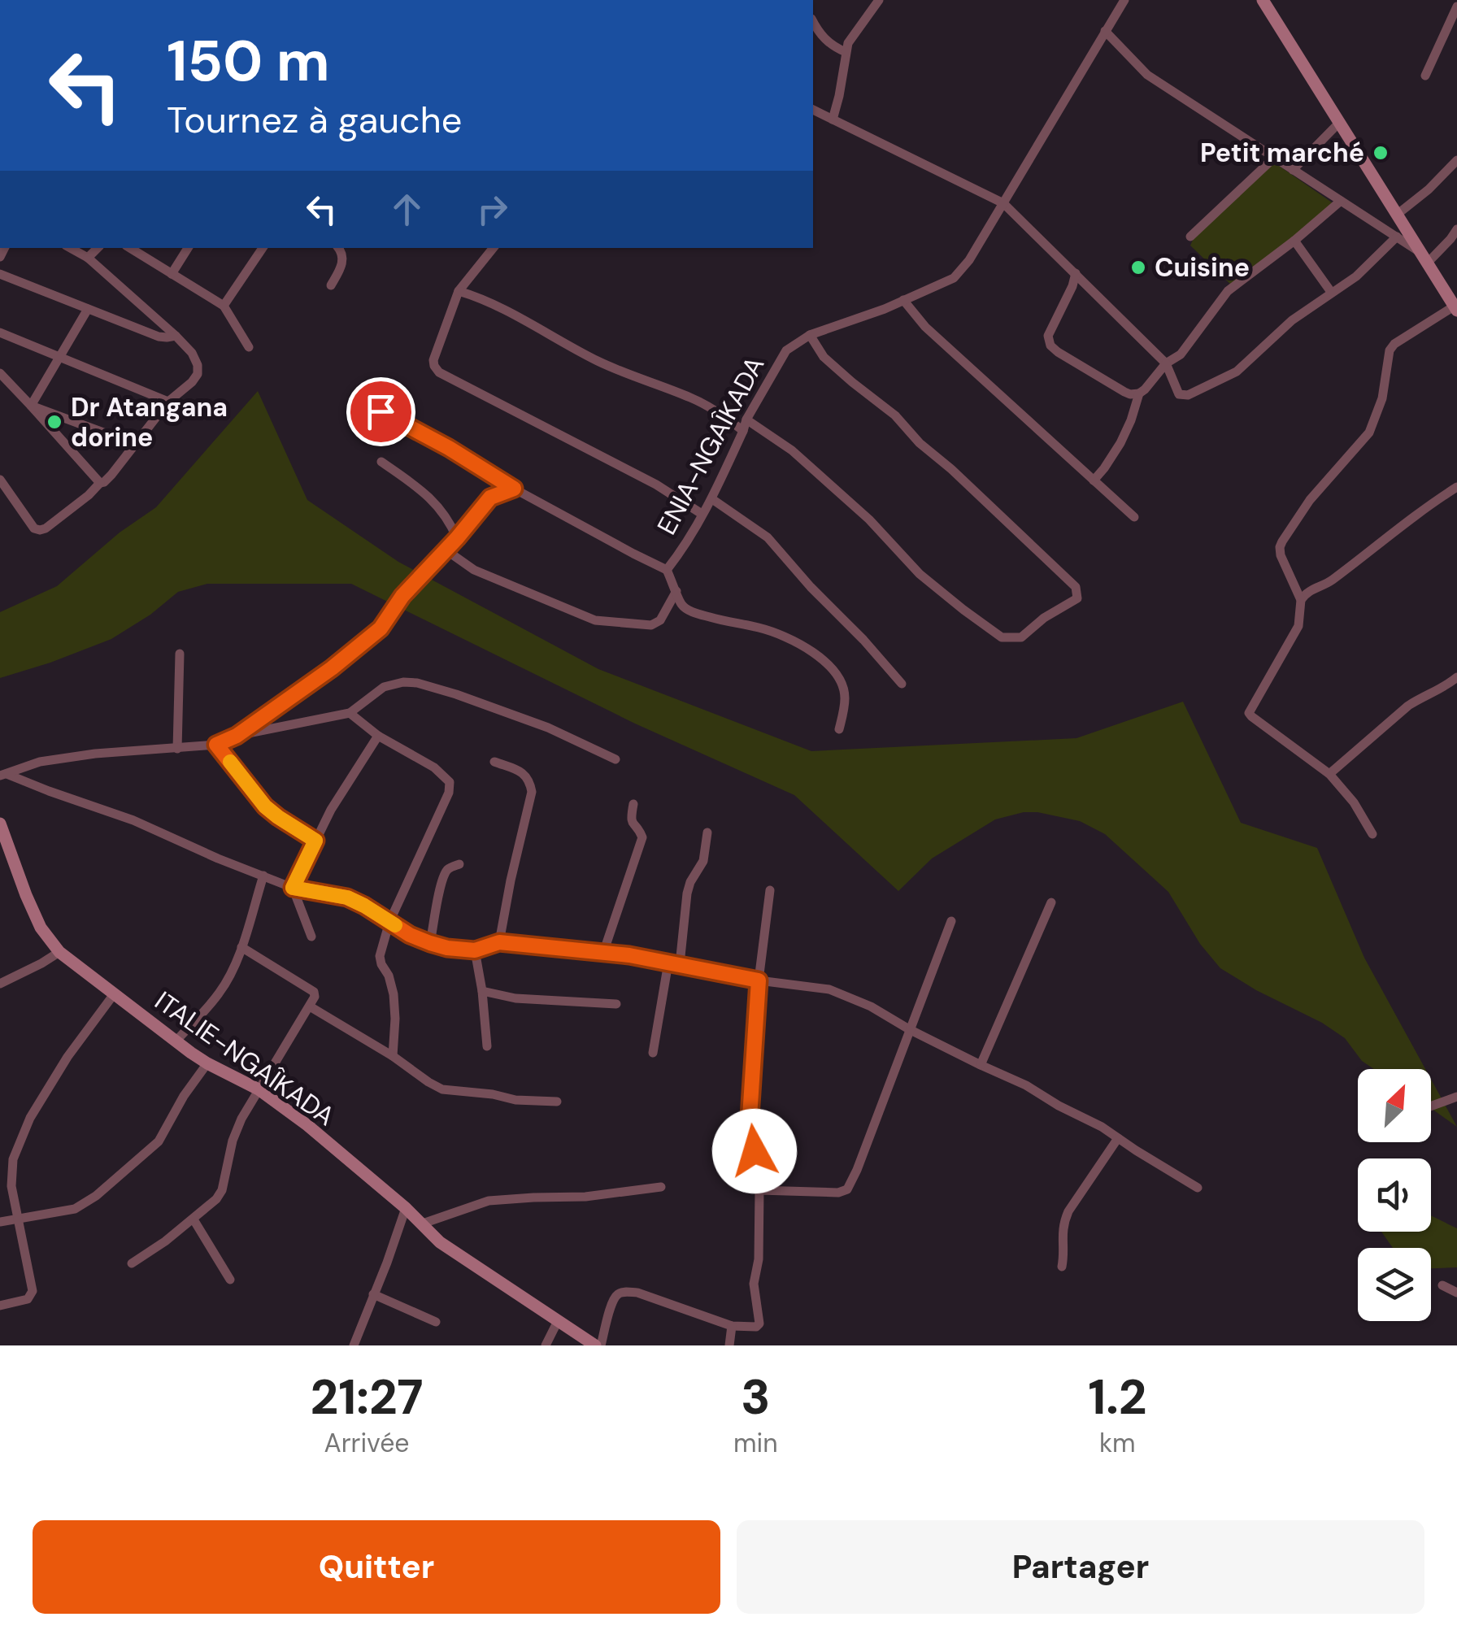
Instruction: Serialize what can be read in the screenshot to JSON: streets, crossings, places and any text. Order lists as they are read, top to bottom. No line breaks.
{"streets":{"street":["ENIA-NGAÎKADA","ITALIE-NGAÎKADA"]},"places":["Petit marché","Cuisine","Dr Atangana dorine"],"north":"top right","page":{"turn":["150 m","Tournez à gauche"],"eta":["21:27","Arrivée","3","min","1.2","km"],"buttons":["Quitter","Partager"]}}
